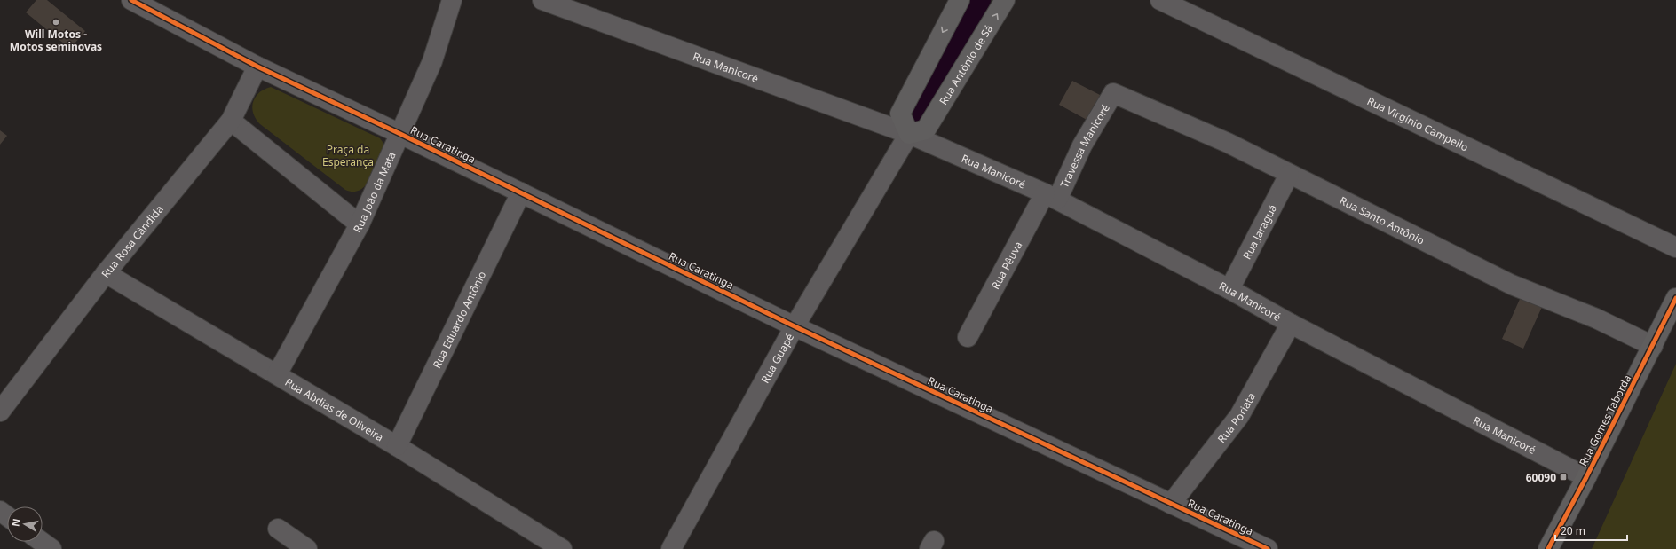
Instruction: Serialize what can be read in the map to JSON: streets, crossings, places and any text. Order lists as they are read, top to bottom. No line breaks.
{"streets":{"street":["Rua Antônio de Sá","Rua Manicoré","Rua Virgínio Campello","Rua Caratinga","Travessa Manicoré","Rua João da Mata","Rua Santo Antônio","Rua Jaraguá","Rua Rosa Cândida","Rua Pêuva","Rua Eduardo Antônio","Rua Guapé","Rua Abdias de Oliveira","Rua Poriata","Rua Gomes Taborda"]},"crossings":[["Rua Antônio de Sá","Rua Manicoré"],["Rua Antônio de Sá","Rua Guapé"],["Rua Manicoré","Travessa Manicoré"],["Rua Manicoré","Rua Jaraguá"],["Rua Manicoré","Rua Pêuva"],["Rua Manicoré","Rua Guapé"],["Rua Manicoré","Rua Poriata"],["Rua Manicoré","Rua Gomes Taborda"],["Rua Caratinga","Rua João da Mata"],["Rua Caratinga","Rua Rosa Cândida"],["Rua Caratinga","Rua Eduardo Antônio"],["Rua Caratinga","Rua Guapé"],["Rua Caratinga","Rua Poriata"],["Travessa Manicoré","Rua Santo Antônio"],["Travessa Manicoré","Rua Pêuva"],["Rua João da Mata","Rua Abdias de Oliveira"],["Rua Santo Antônio","Rua Jaraguá"],["Rua Santo Antônio","Rua Gomes Taborda"],["Rua Rosa Cândida","Rua Abdias de Oliveira"],["Rua Eduardo Antônio","Rua Abdias de Oliveira"]],"one_way":["Rua Antônio de Sá"],"parks":["Praça da Esperança"],"places":{"other":["Will Motos - Motos seminovas"],"transit":["60090"]},"scale_bar":"20 m","north":"left"}
